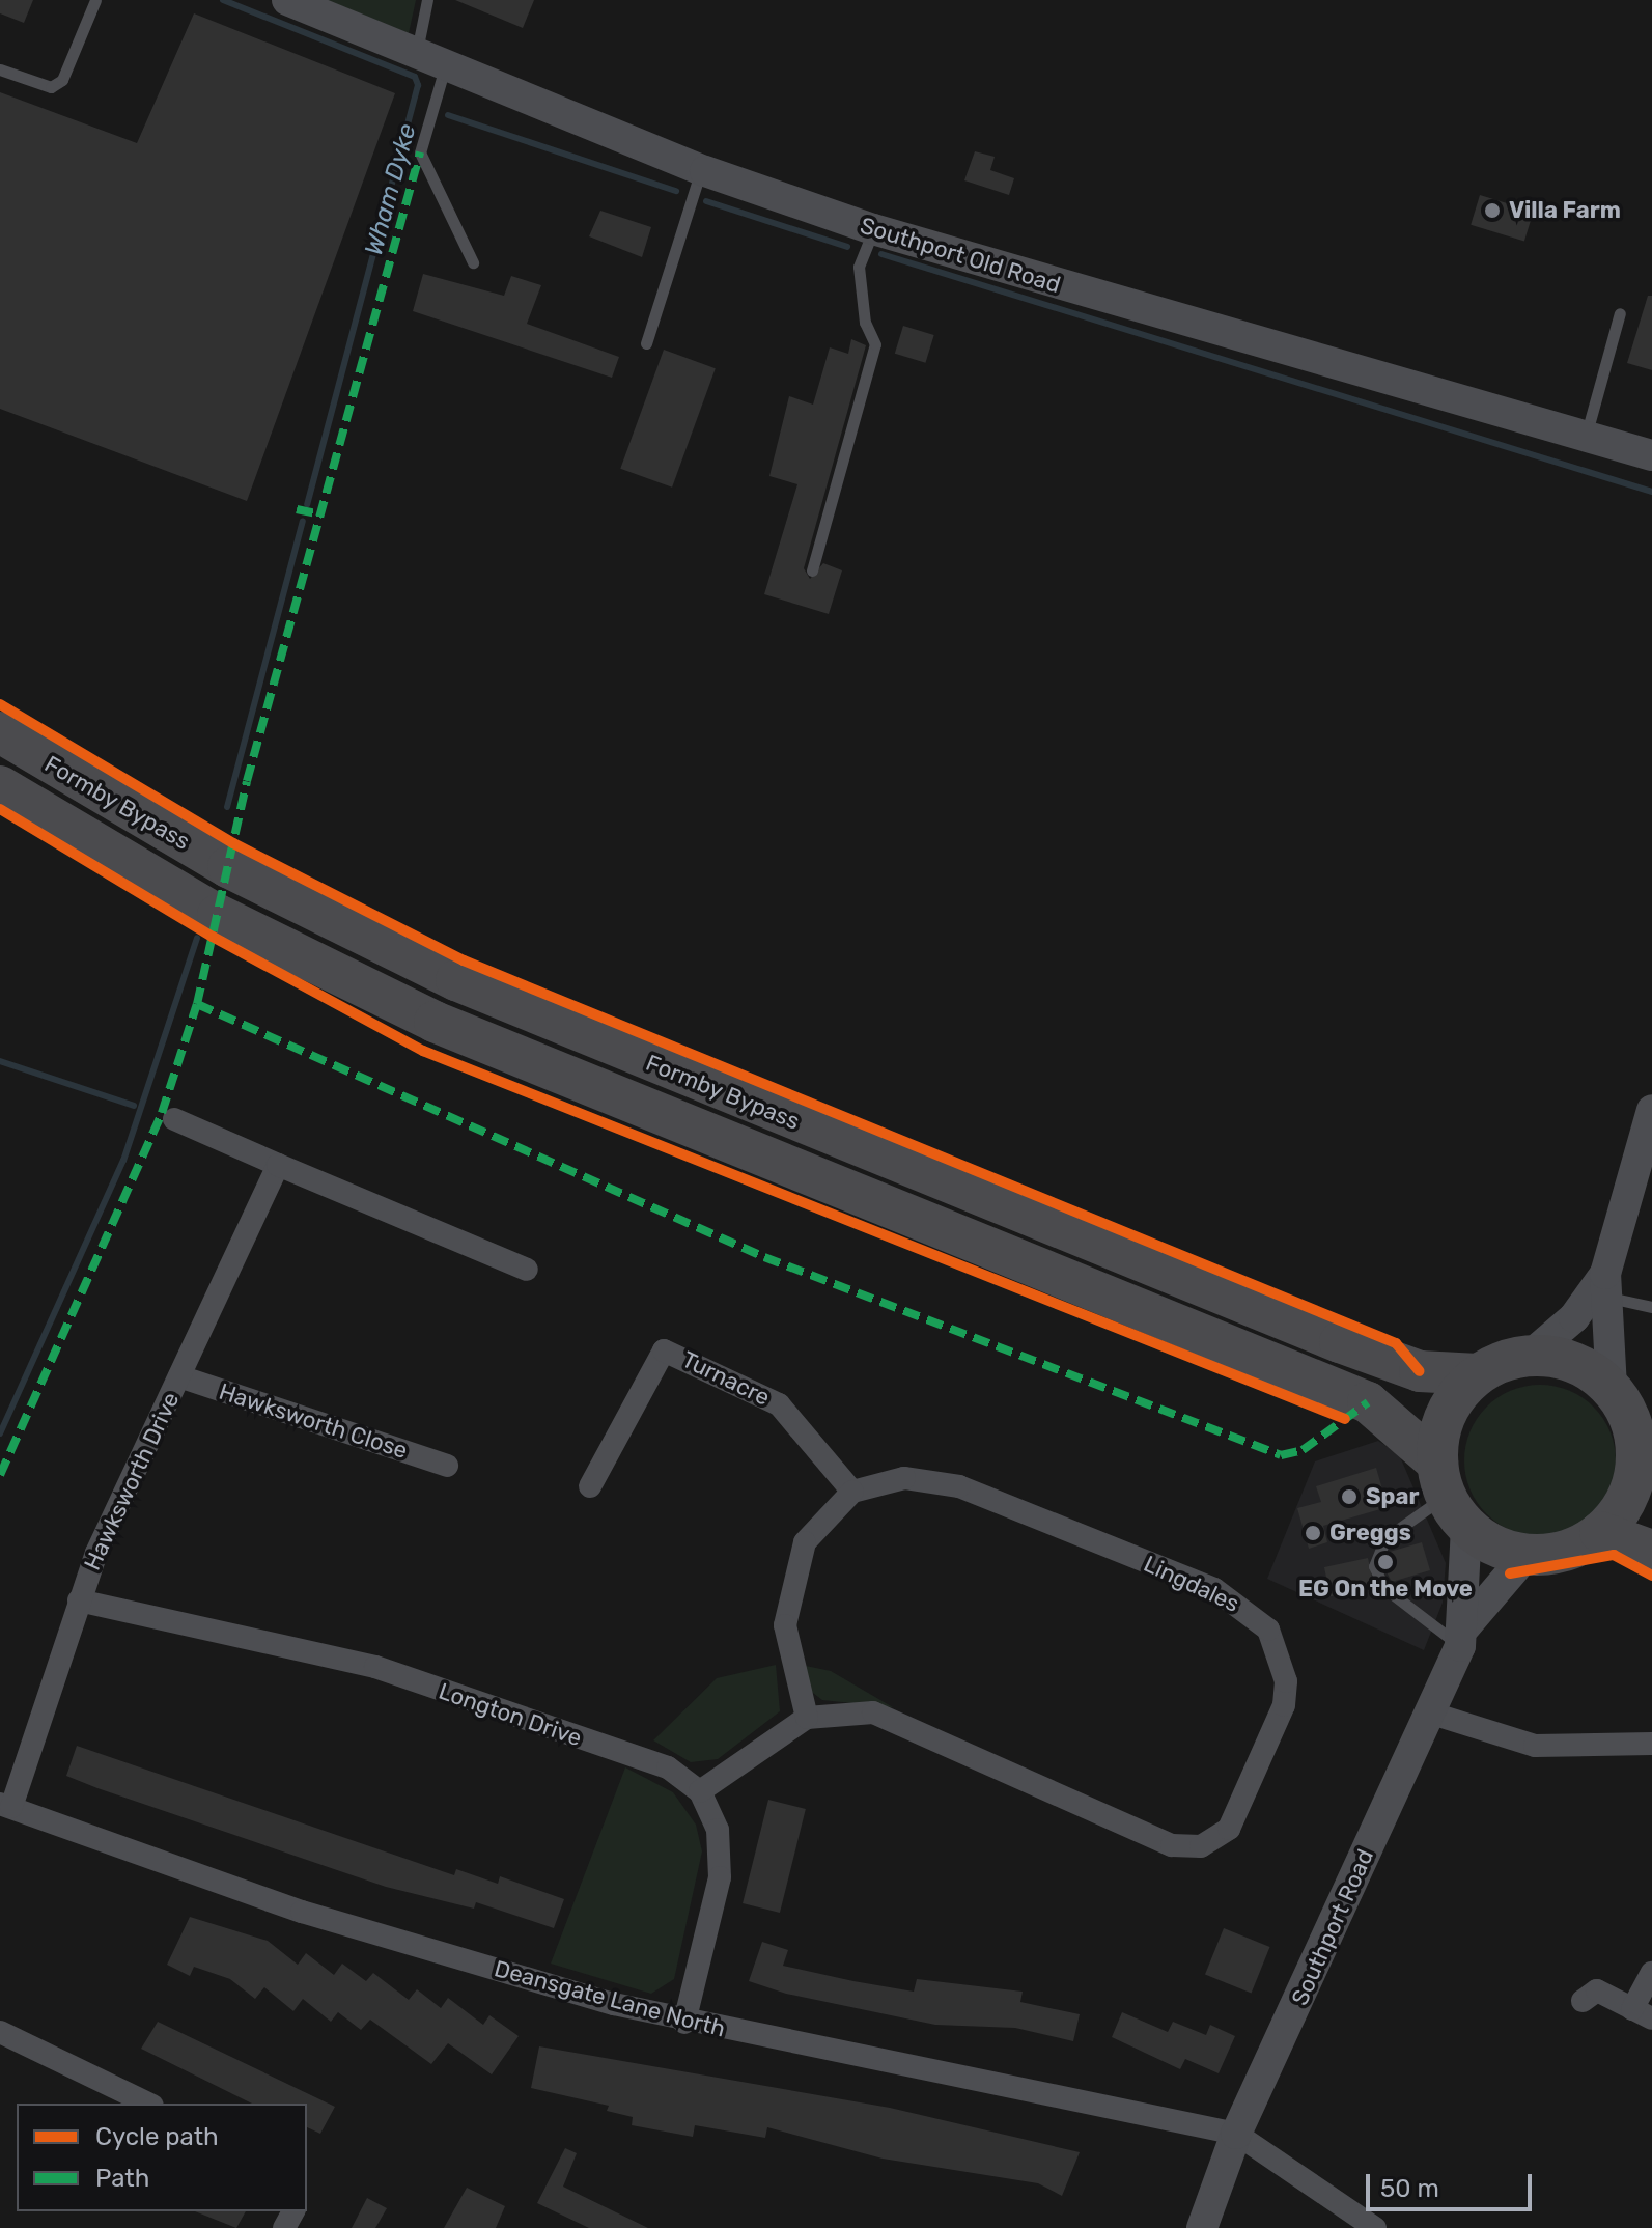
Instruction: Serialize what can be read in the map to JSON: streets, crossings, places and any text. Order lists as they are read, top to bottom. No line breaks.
{"streets":{"highway":["Formby Bypass"],"street":["Southport Old Road","Turnacre","Hawksworth Close","Hawksworth Drive","Lingdales","Longton Drive","Southport Road","Deansgate Lane North"]},"crossings":[["Formby Bypass","Southport Road"],["Turnacre","Lingdales"],["Hawksworth Close","Hawksworth Drive"],["Hawksworth Drive","Longton Drive"],["Hawksworth Drive","Deansgate Lane North"],["Southport Road","Deansgate Lane North"]],"water":["Wham Dyke"],"places":["Villa Farm","Spar","Greggs","EG On the Move"],"legend":["Cycle path","Path"],"scale_bar":"50 m"}
